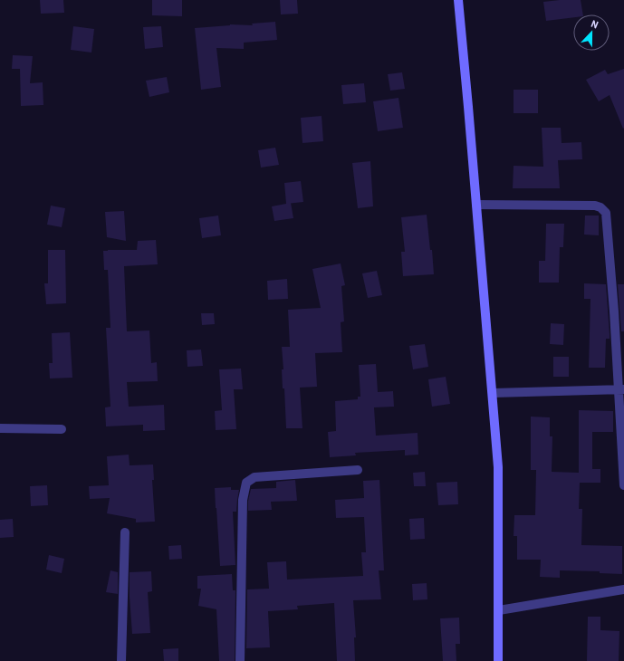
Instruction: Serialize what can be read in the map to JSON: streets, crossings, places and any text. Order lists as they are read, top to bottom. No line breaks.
{"north":"top"}
